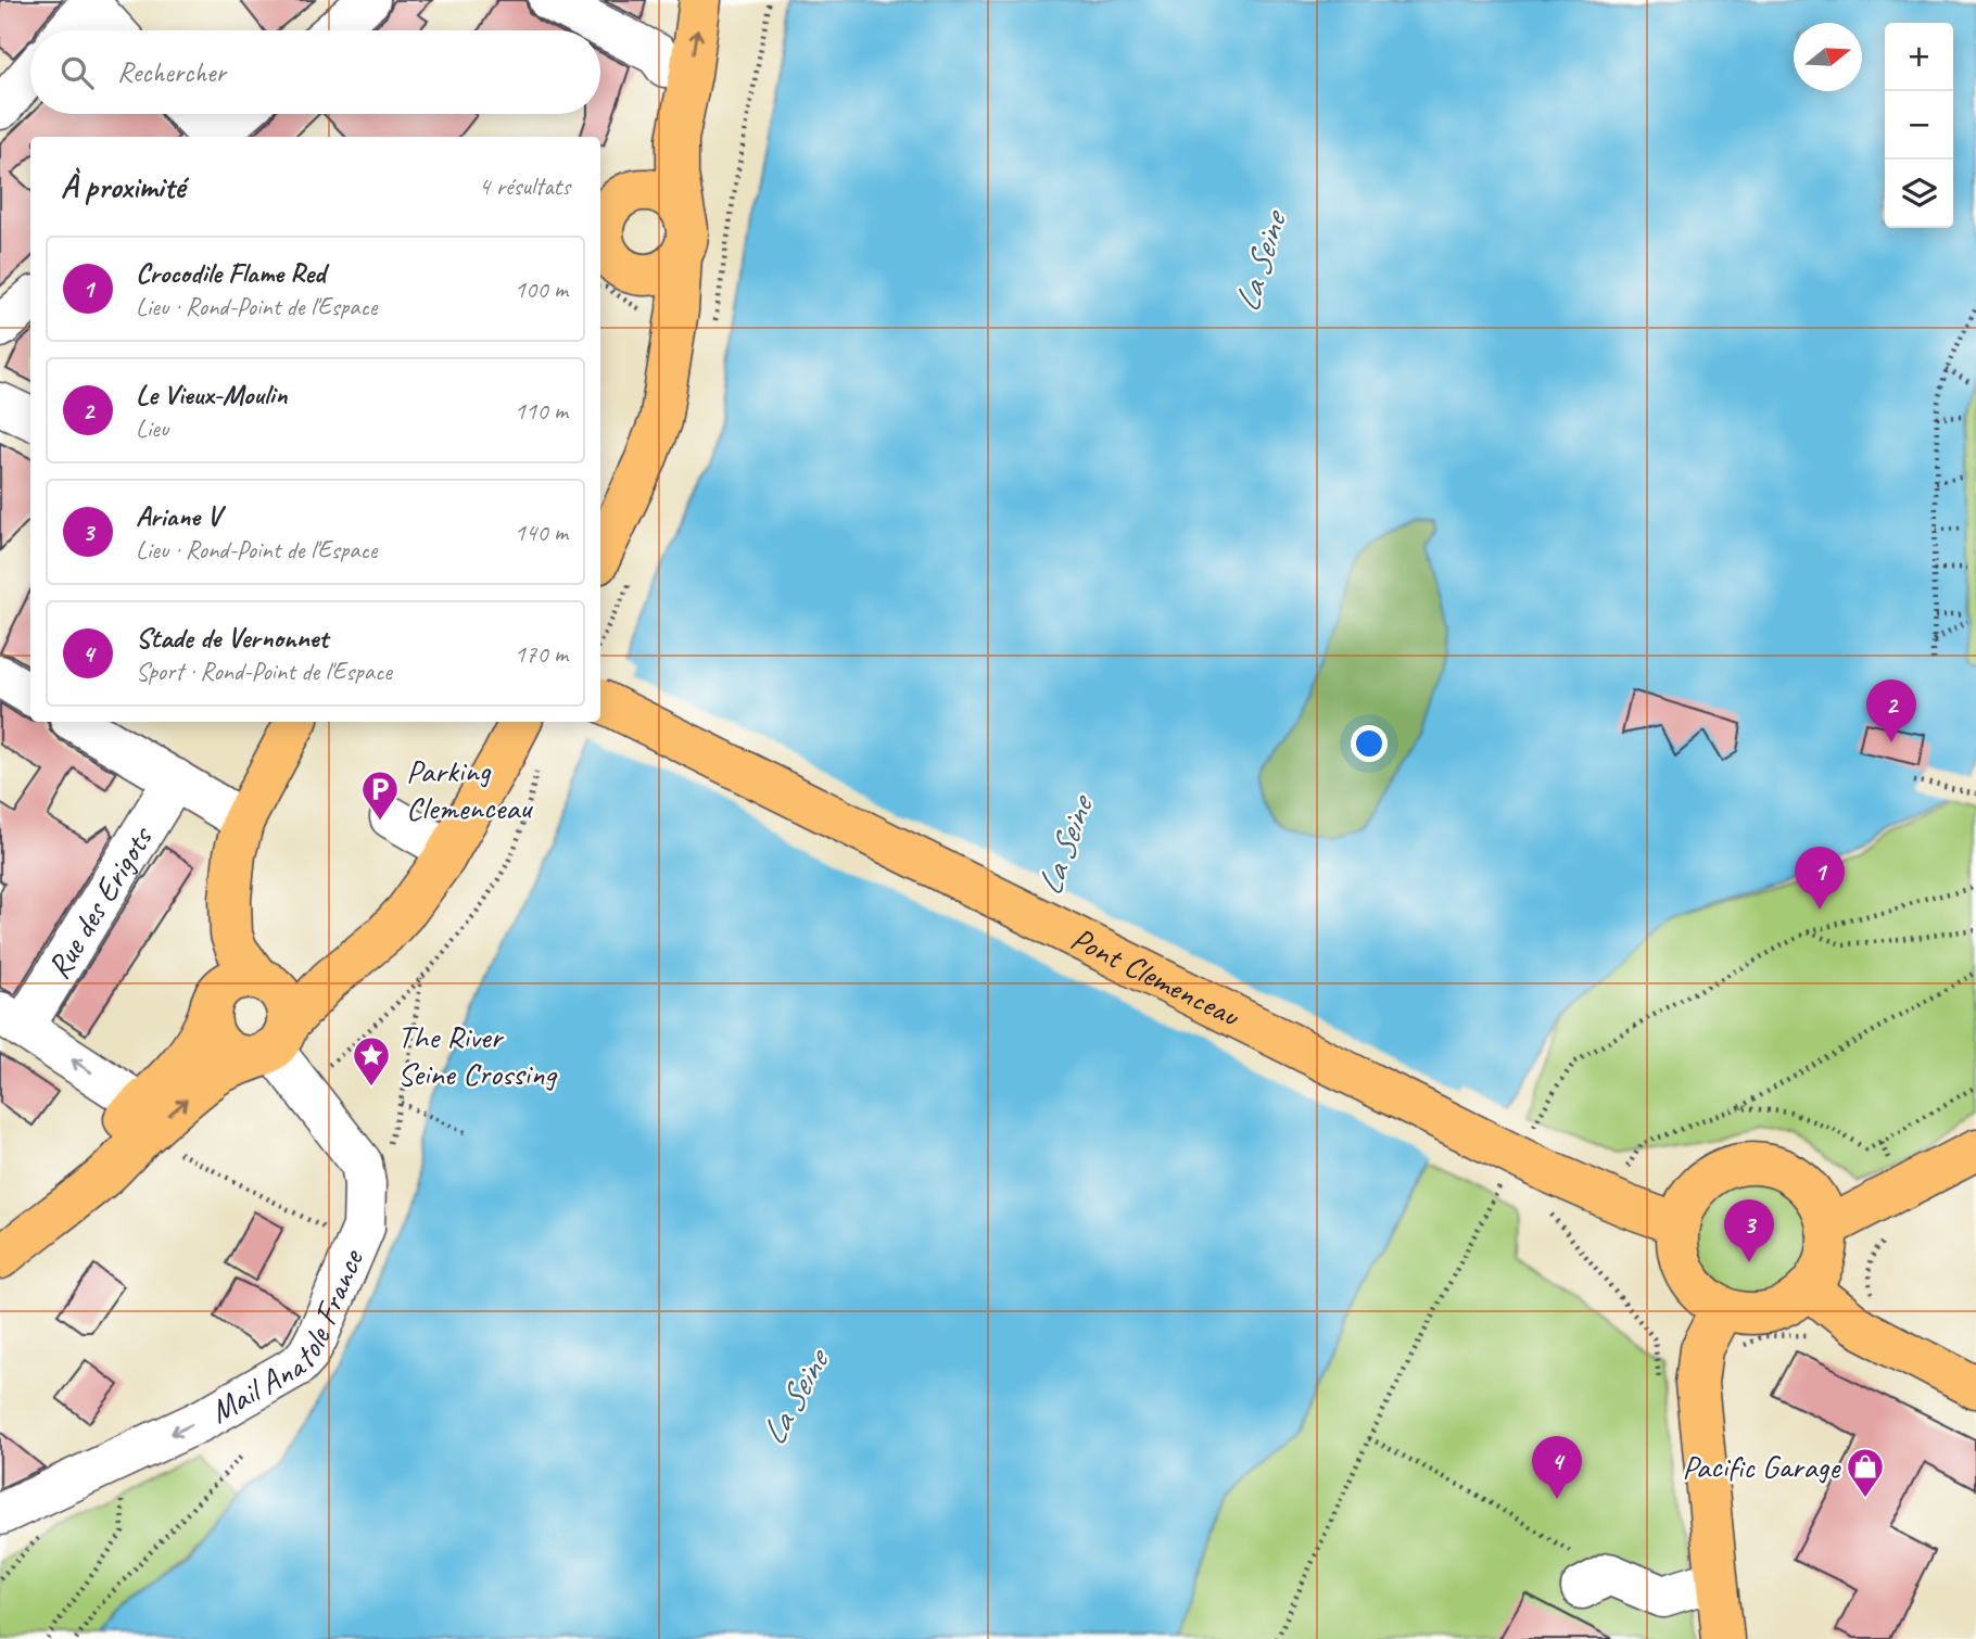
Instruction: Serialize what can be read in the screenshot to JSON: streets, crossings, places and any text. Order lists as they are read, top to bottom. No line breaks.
{"streets":{"main road":["Pont Clemenceau"],"street":["Rue des Erigots","Mail Anatole France"]},"one_way":["Mail Anatole France"],"water":["La Seine"],"places":{"parking":["Parking Clemenceau"],"place":["The River Seine Crossing"],"shop":["Pacific Garage"]},"north":"right","page":{"map_buttons":["+","−"],"search":"Rechercher","heading":["À proximité","4 résultats"],"list":[{"mark":"1","name":"Crocodile Flame Red","note":"Lieu · Rond-Point de l'Espace","value":"100 m"},{"mark":"2","name":"Le Vieux-Moulin","note":"Lieu","value":"110 m"},{"mark":"3","name":"Ariane V","note":"Lieu · Rond-Point de l'Espace","value":"140 m"},{"mark":"4","name":"Stade de Vernonnet","note":"Sport · Rond-Point de l'Espace","value":"170 m"}],"pins":["2","1","3","4"]}}
